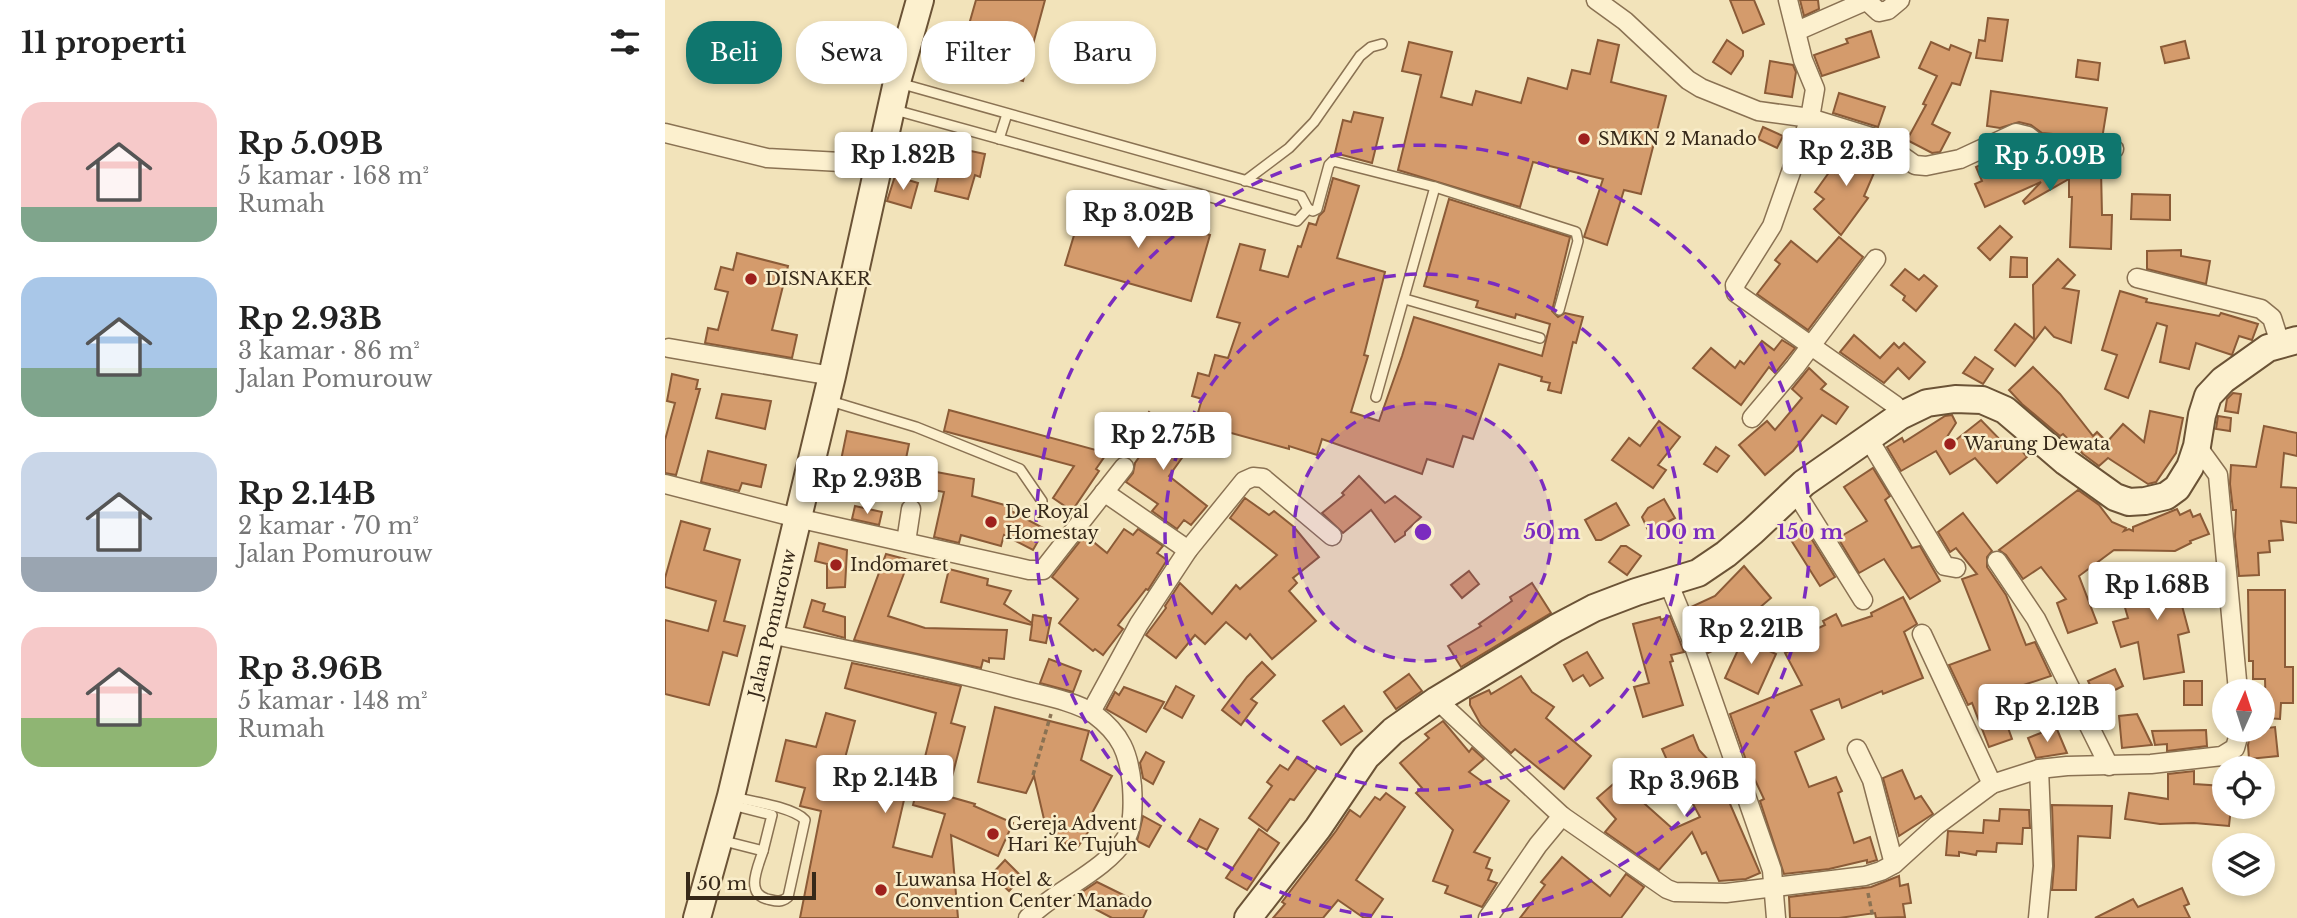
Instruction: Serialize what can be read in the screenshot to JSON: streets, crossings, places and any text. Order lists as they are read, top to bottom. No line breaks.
{"streets":{"street":["Jalan Pomurouw"]},"places":["SMKN 2 Manado","DISNAKER","Warung Dewata","De Royal Homestay","Indomaret","Gereja Advent Hari Ke Tujuh","Luwansa Hotel & Convention Center Manado"],"scale_bar":"50 m","north":"top","page":{"heading":"11 properti","chip":["Beli","Sewa","Filter","Baru"],"list":[{"name":"Rp 5.09B","note":"5 kamar · 168 m² · Rumah"},{"name":"Rp 2.93B","note":"3 kamar · 86 m² · Jalan Pomurouw"},{"name":"Rp 2.14B","note":"2 kamar · 70 m² · Jalan Pomurouw"},{"name":"Rp 3.96B","note":"5 kamar · 148 m² · Rumah"}],"price":["Rp 2.3B","Rp 1.82B","Rp 5.09B","Rp 3.02B","Rp 2.75B","Rp 2.93B","Rp 1.68B","Rp 2.21B","Rp 2.12B","Rp 2.14B","Rp 3.96B"],"scale":"50 m"},"rings":["50 m","100 m","150 m"]}
